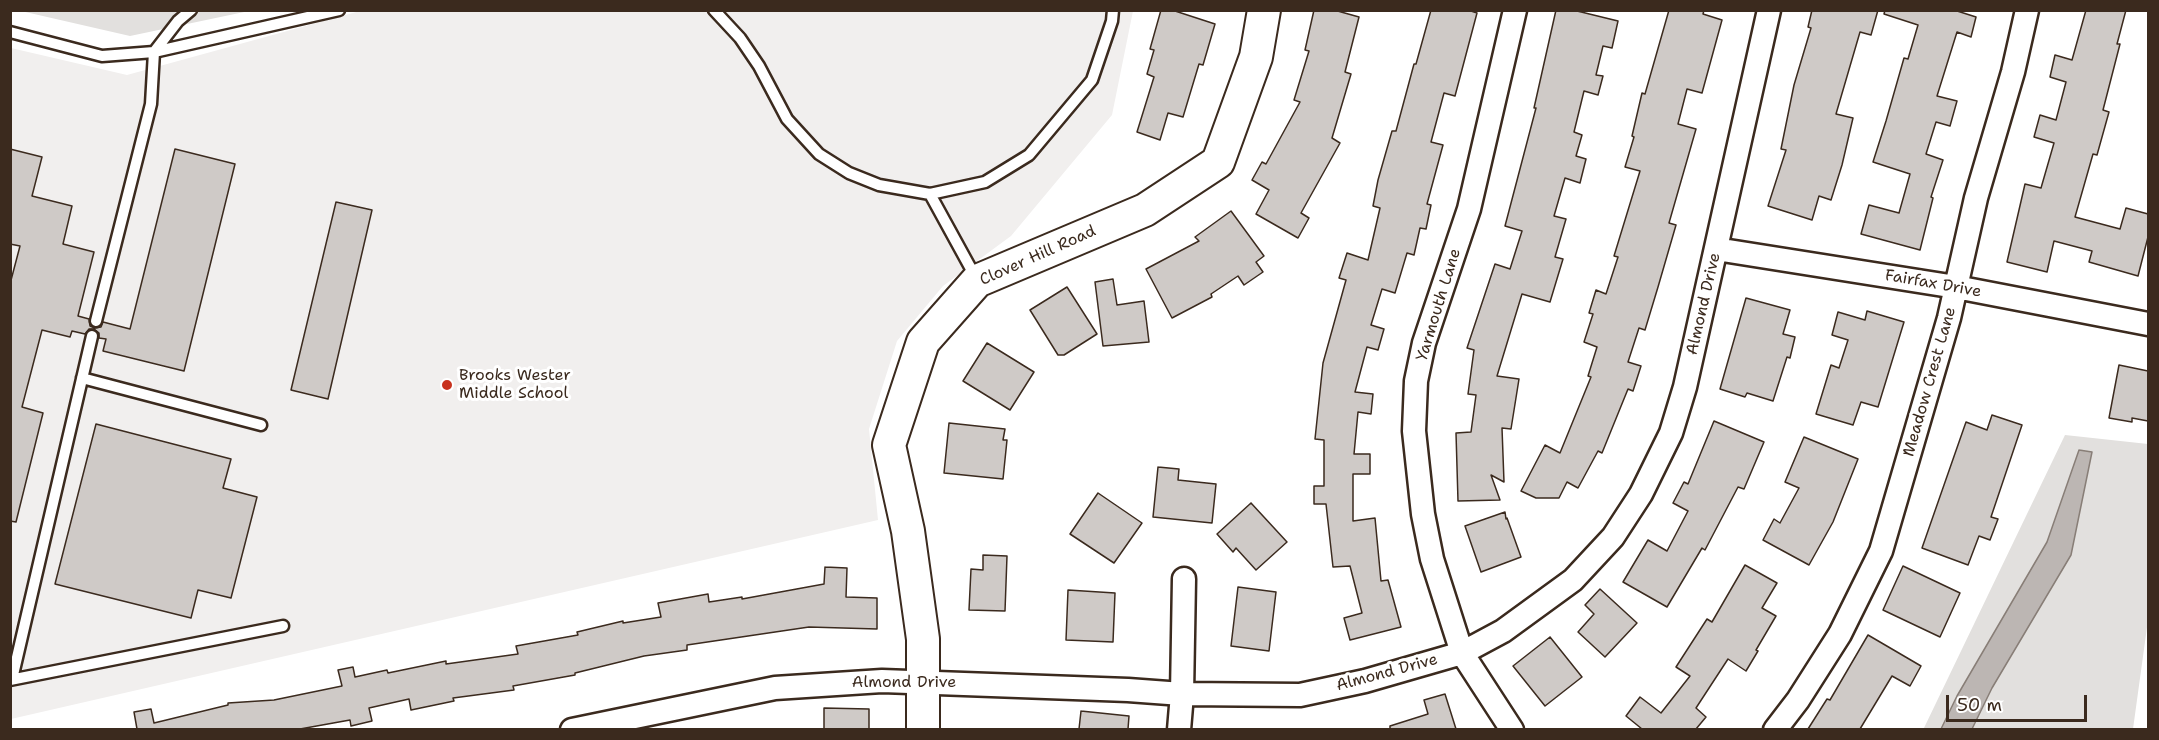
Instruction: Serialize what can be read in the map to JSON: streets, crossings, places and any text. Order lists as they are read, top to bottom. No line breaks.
{"streets":{"street":["Clover Hill Road","Fairfax Drive","Almond Drive","Yarmouth Lane","Meadow Crest Lane"]},"crossings":[["Clover Hill Road","Almond Drive"],["Fairfax Drive","Almond Drive"],["Fairfax Drive","Meadow Crest Lane"],["Almond Drive","Yarmouth Lane"]],"places":["Brooks Wester Middle School"],"scale_bar":"50 m"}
